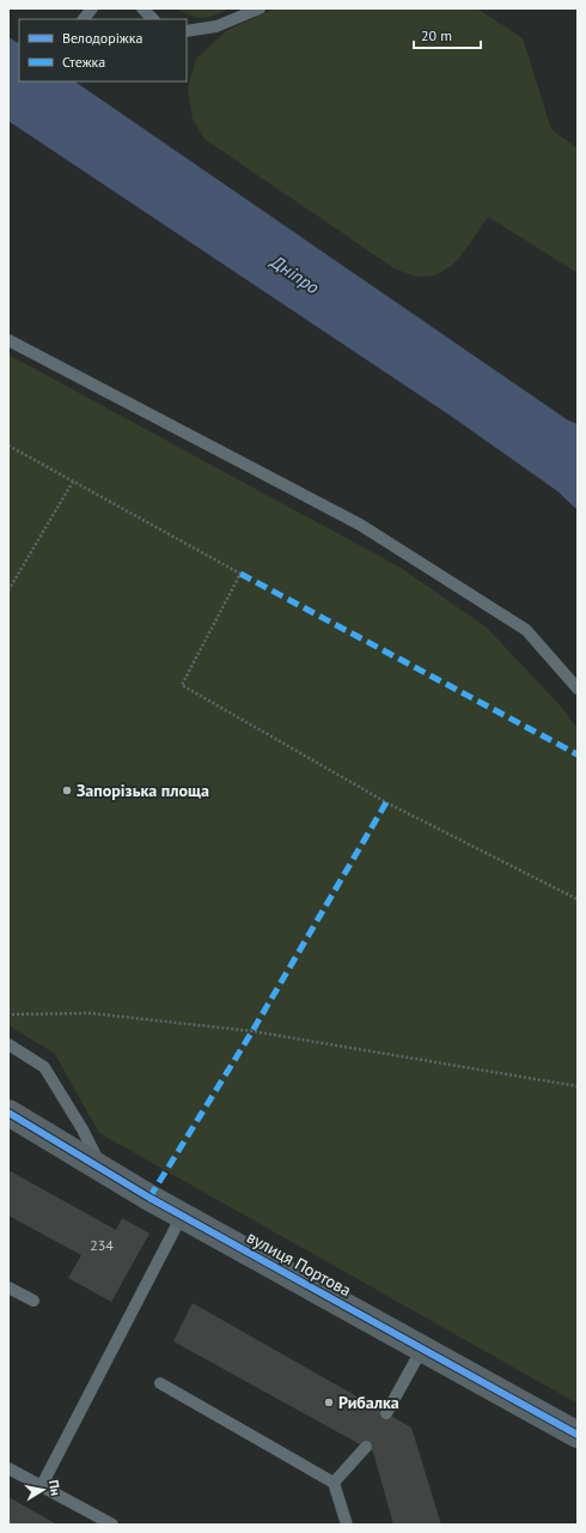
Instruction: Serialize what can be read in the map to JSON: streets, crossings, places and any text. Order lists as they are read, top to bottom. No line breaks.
{"streets":{"street":["вулиця Портова"]},"water":["Дніпро"],"places":["Запорізька площа","Рибалка"],"house_numbers":["234"],"legend":["Велодоріжка","Стежка"],"scale_bar":"20 m","north":"right"}
